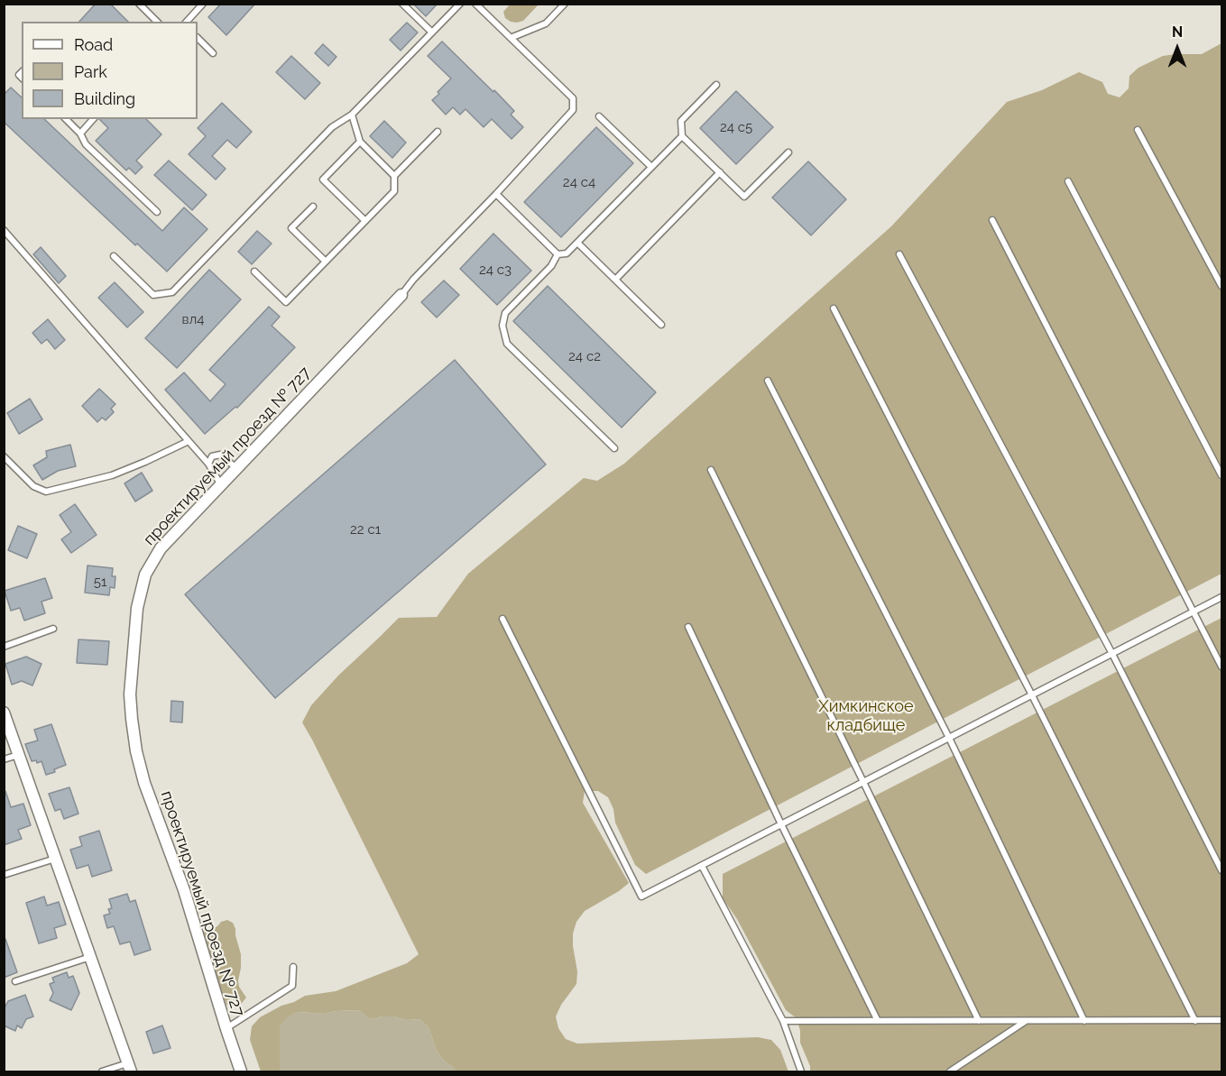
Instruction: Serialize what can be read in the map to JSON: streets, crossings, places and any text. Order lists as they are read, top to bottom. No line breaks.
{"streets":{"street":["проектируемый проезд № 727"]},"parks":["Химкинское кладбище"],"house_numbers":["24 с5","24 с4","24 с3","вл4","24 с2","22 с1","51"],"legend":["Road","Park","Building"],"north":"top"}
